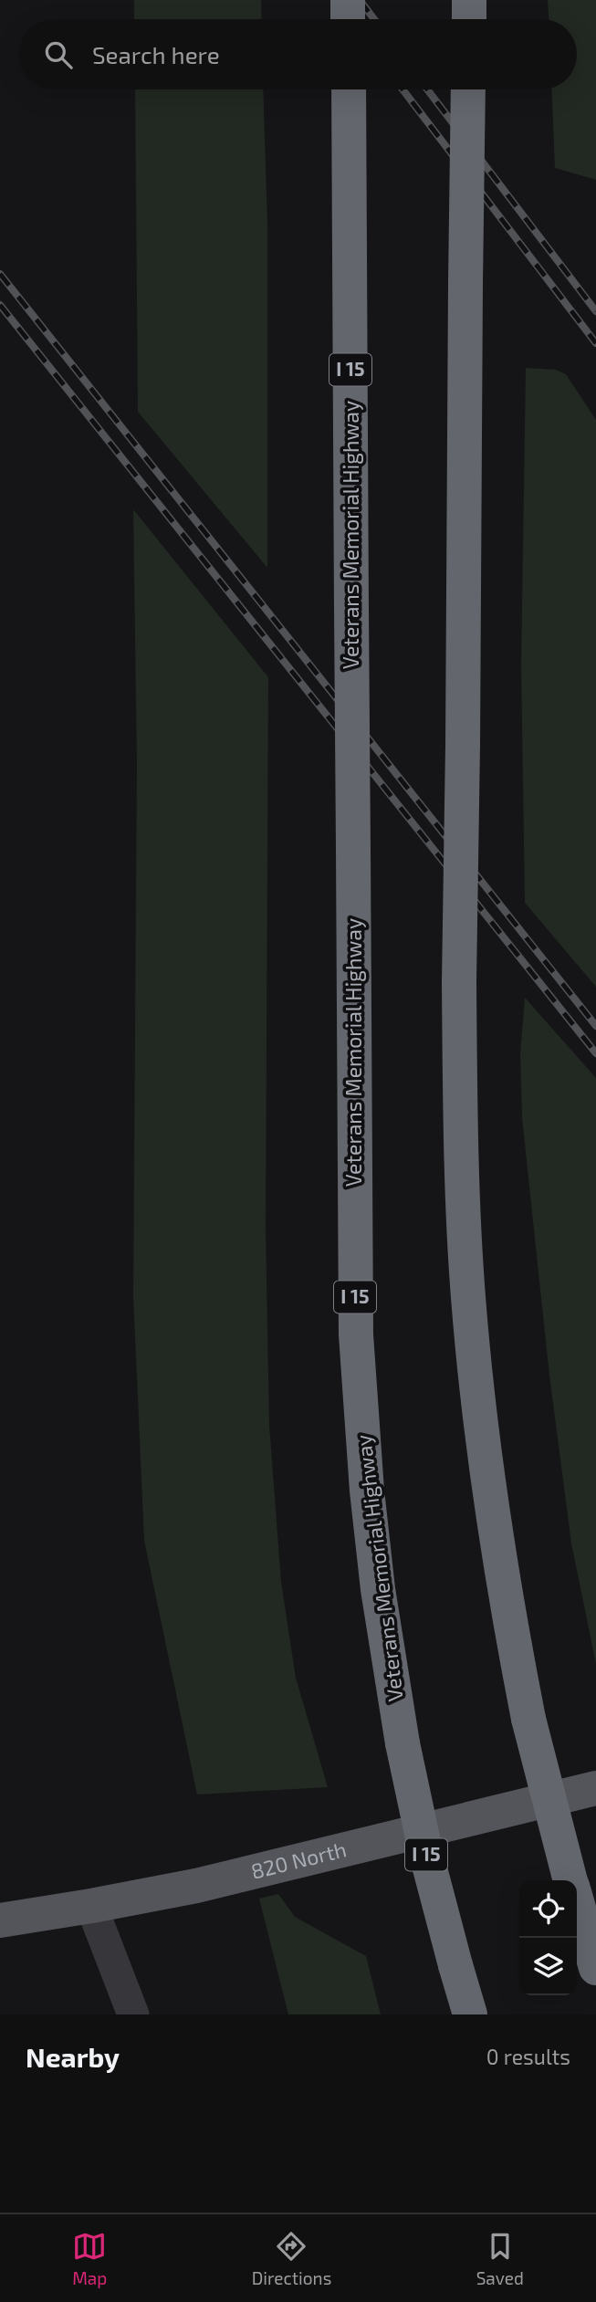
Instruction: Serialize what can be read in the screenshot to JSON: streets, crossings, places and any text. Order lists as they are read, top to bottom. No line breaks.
{"streets":{"highway":["I 15","Veterans Memorial Highway"],"main road":["820 North"]},"page":{"search":"Search here","heading":["Nearby","0 results"],"nav":["Map","Directions","Saved"]}}
